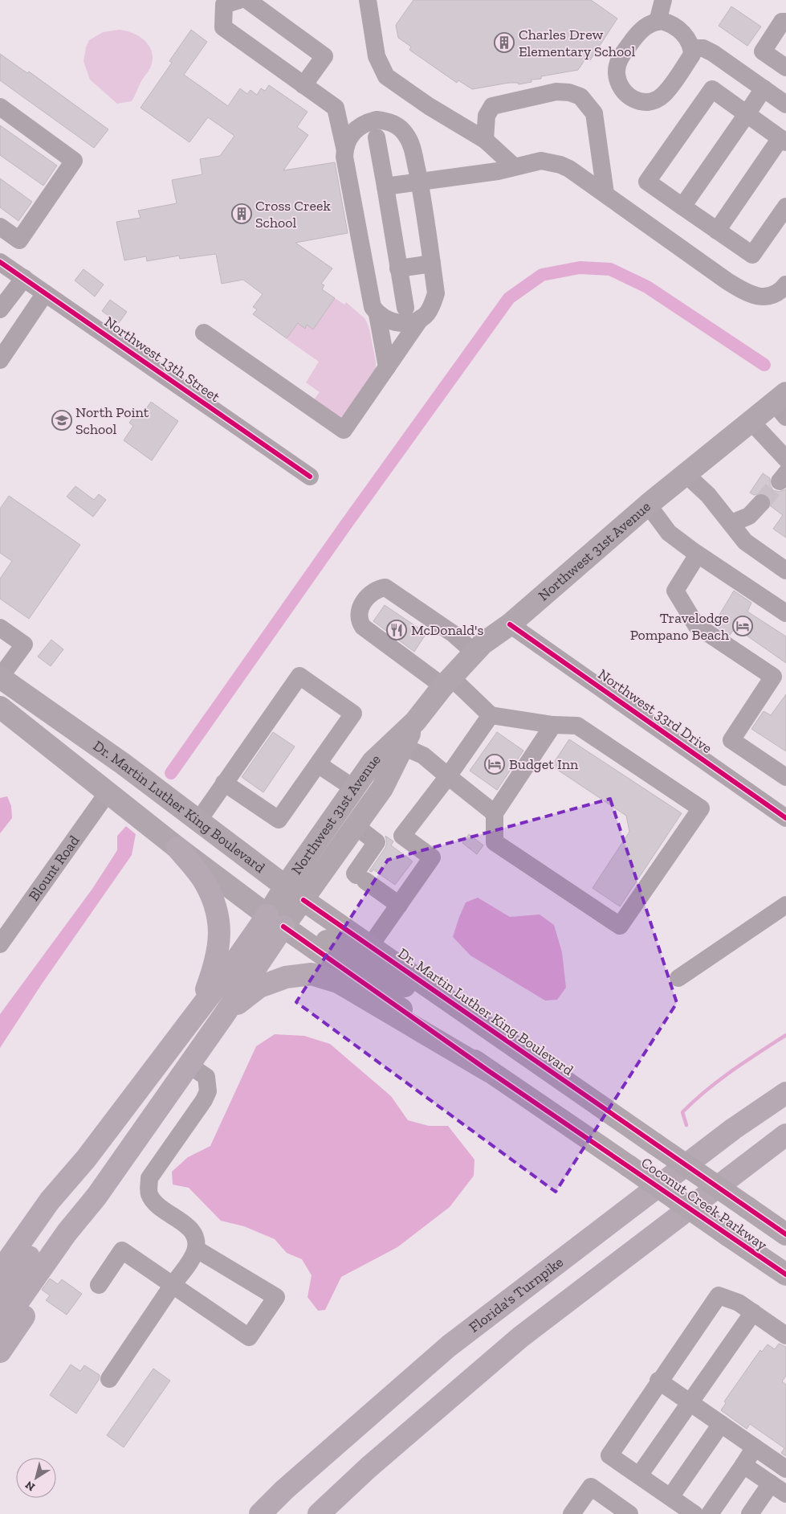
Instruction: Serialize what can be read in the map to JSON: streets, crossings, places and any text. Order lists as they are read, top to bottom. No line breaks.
{"streets":{"highway":["Florida's Turnpike"],"main road":["Northwest 31st Avenue","Dr. Martin Luther King Boulevard","Coconut Creek Parkway"],"street":["Northwest 13th Street","Northwest 33rd Drive","Blount Road"]},"crossings":[["Northwest 31st Avenue","Northwest 33rd Drive"],["Northwest 31st Avenue","Dr. Martin Luther King Boulevard"],["Dr. Martin Luther King Boulevard","Blount Road"],["Dr. Martin Luther King Boulevard","Coconut Creek Parkway"]],"places":{"building":["Charles Drew Elementary School","Cross Creek School"],"school or university":["North Point School"],"hotel":["Travelodge Pompano Beach","Budget Inn"],"restaurant":["McDonald's"]},"north":"bottom left"}
